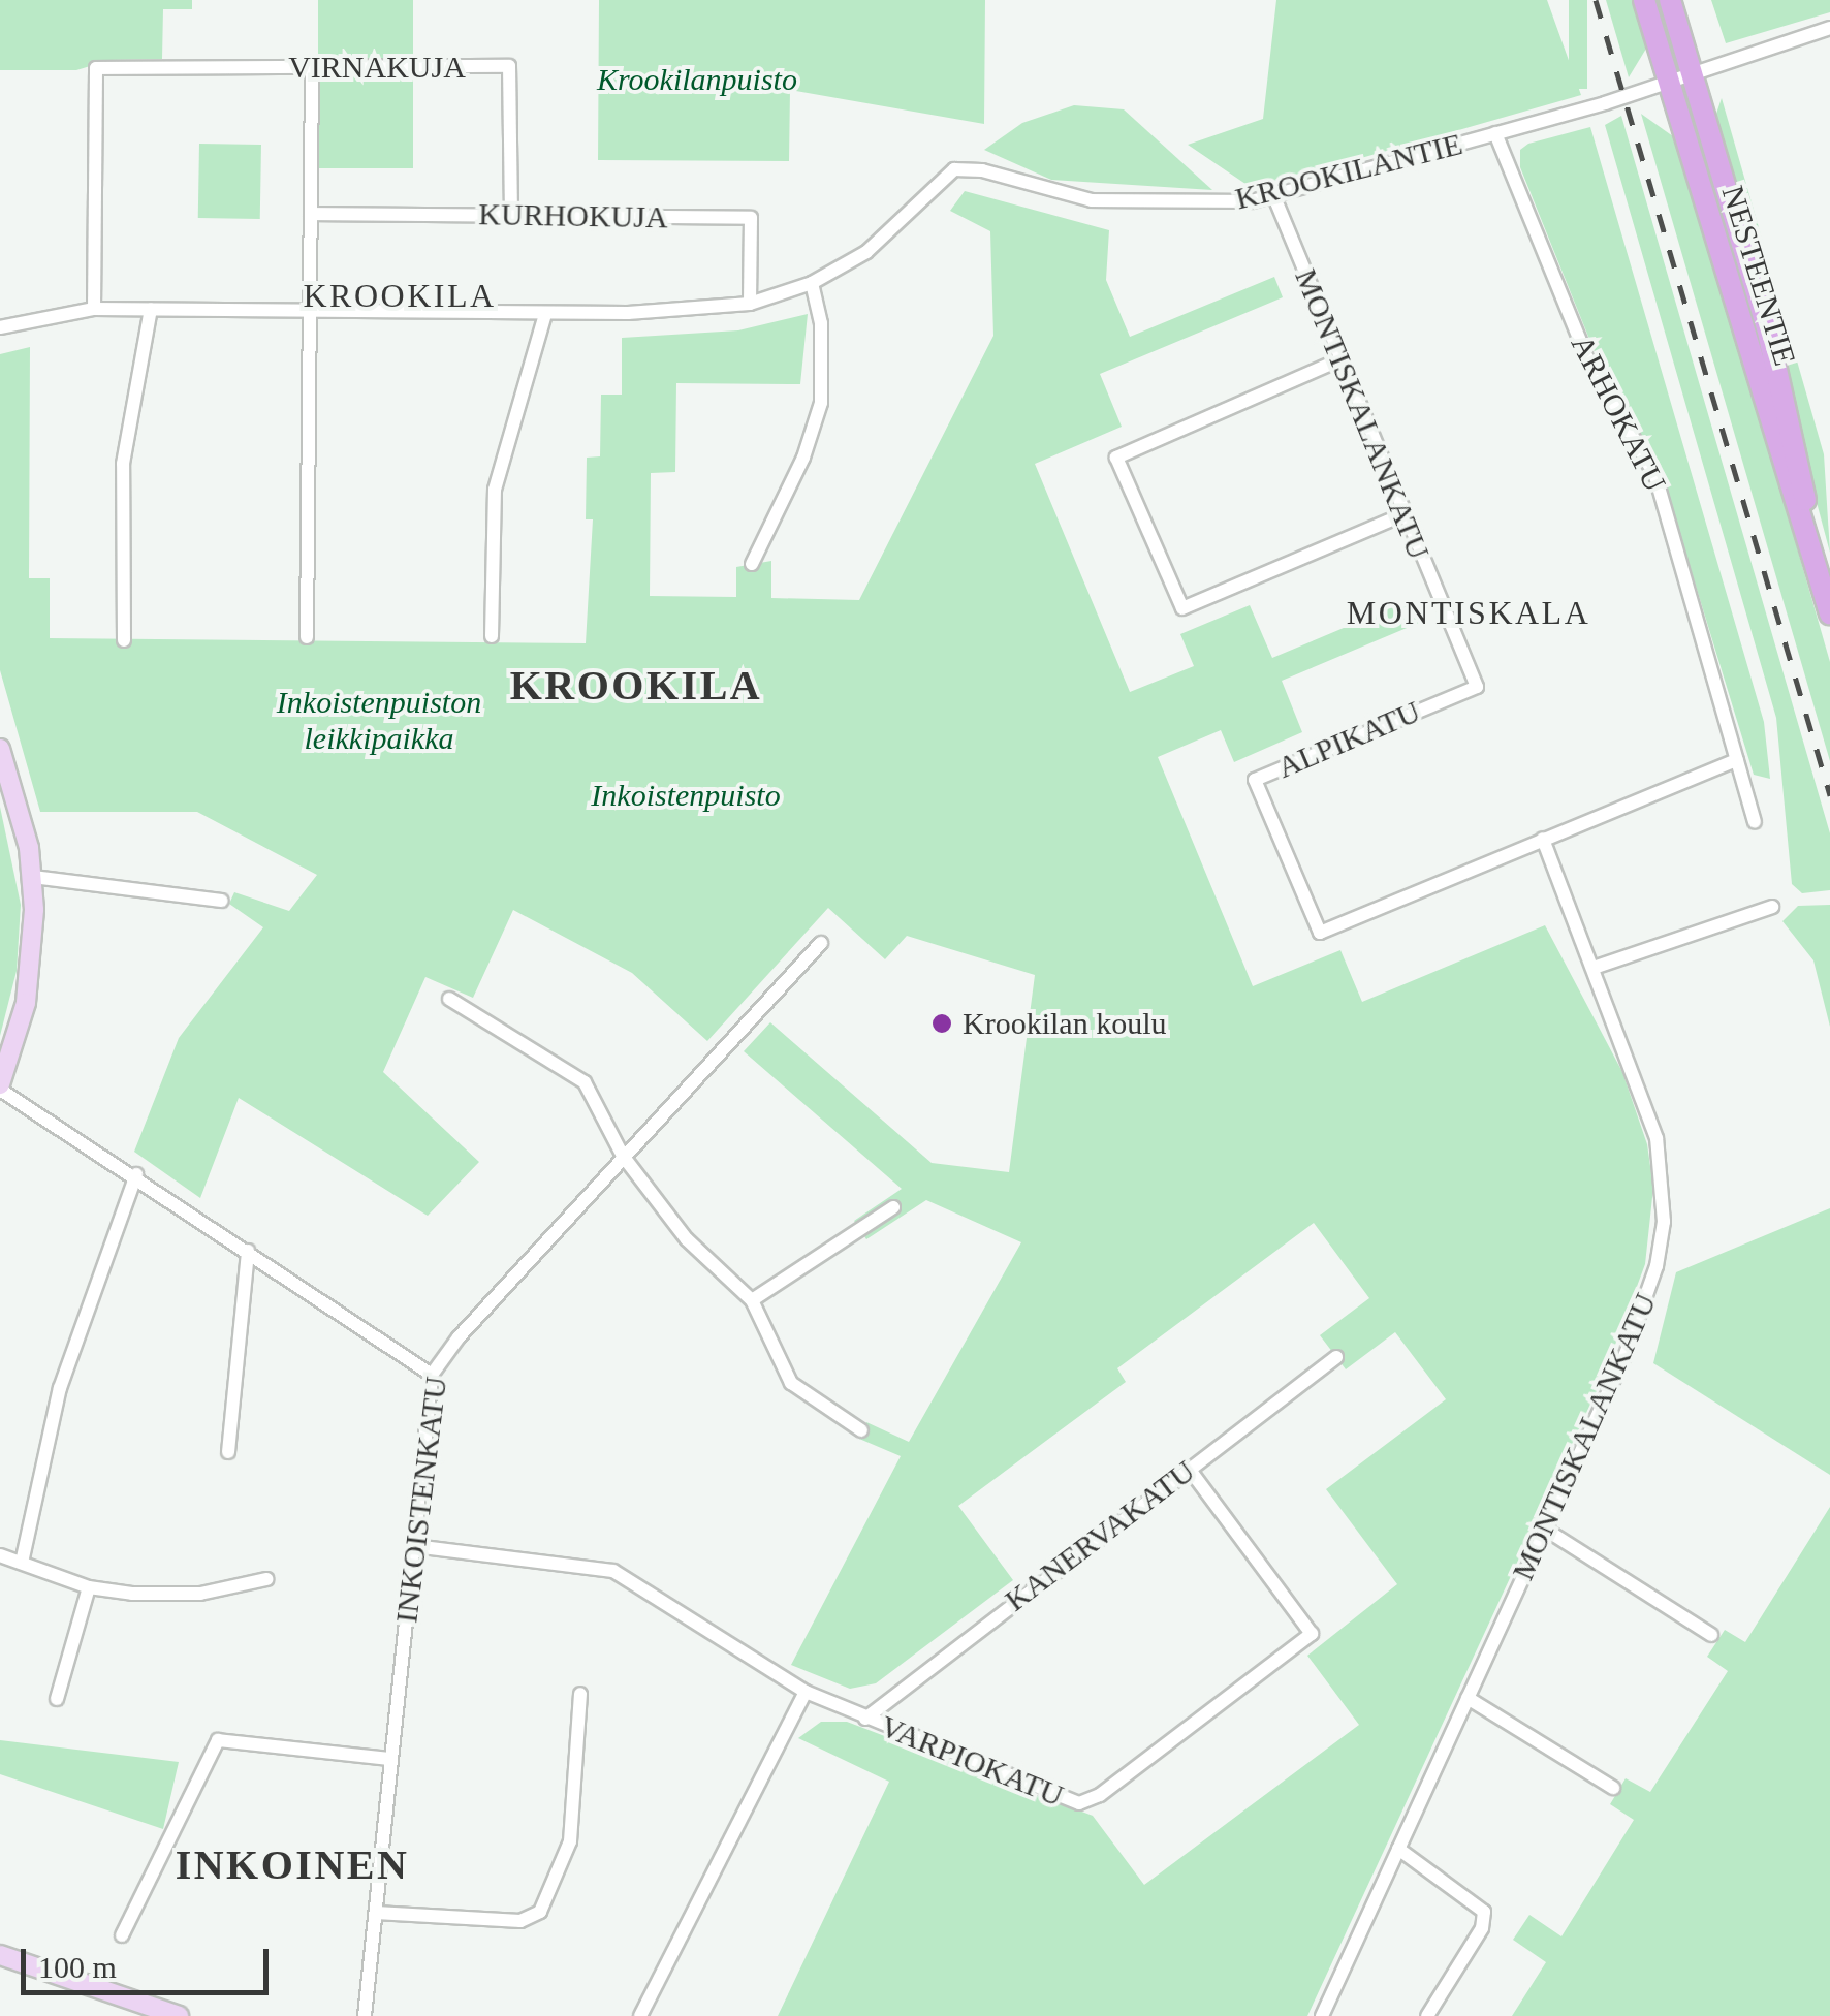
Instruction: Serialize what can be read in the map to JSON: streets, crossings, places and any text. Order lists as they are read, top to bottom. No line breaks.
{"streets":{"main road":["NESTEENTIE"],"street":["VIRNAKUJA","KROOKILANTIE","KURHOKUJA","ARHOKATU","MONTISKALANKATU","ALPIKATU","INKOISTENKATU","KANERVAKATU","VARPIOKATU"]},"crossings":[["VIRNAKUJA","KURHOKUJA"],["KROOKILANTIE","NESTEENTIE"],["KROOKILANTIE","ARHOKATU"],["KROOKILANTIE","MONTISKALANKATU"],["MONTISKALANKATU","ALPIKATU"],["INKOISTENKATU","VARPIOKATU"],["KANERVAKATU","VARPIOKATU"]],"districts":["KROOKILA","MONTISKALA","KROOKILA","INKOINEN"],"parks":["Krookilanpuisto","Inkoistenpuiston leikkipaikka","Inkoistenpuisto"],"places":["Krookilan koulu"],"scale_bar":"100 m"}
